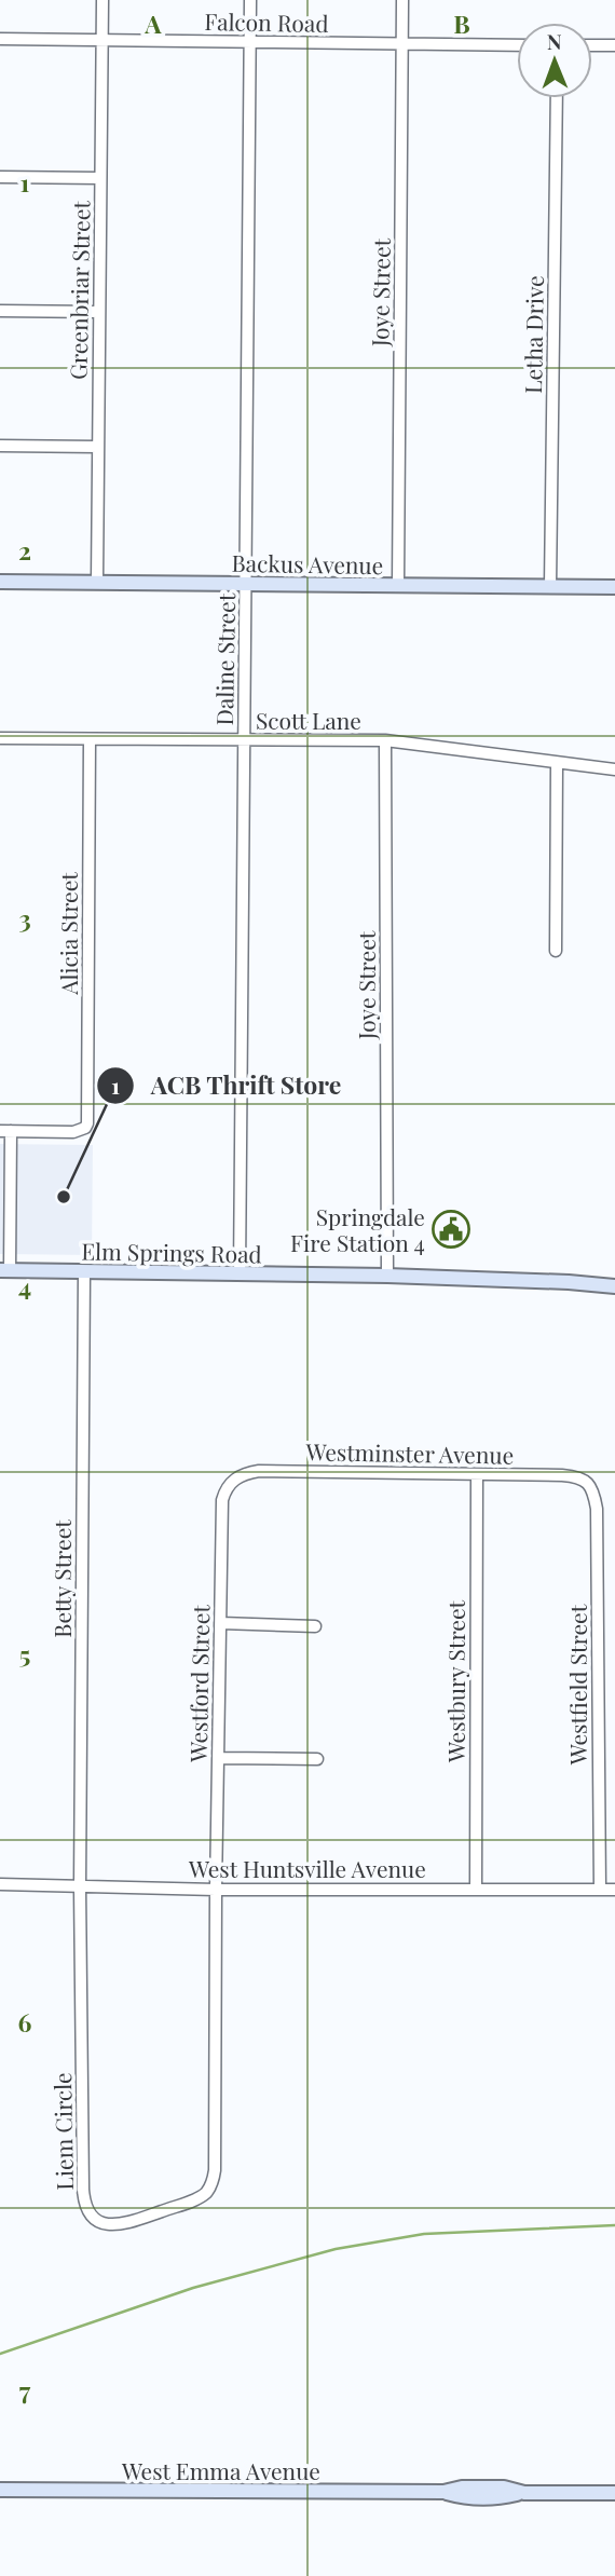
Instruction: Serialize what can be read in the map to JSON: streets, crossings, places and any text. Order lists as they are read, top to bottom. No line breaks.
{"streets":{"street":["Falcon Road","Greenbriar Street","Joye Street","Letha Drive","Backus Avenue","Daline Street","Scott Lane","Alicia Street","Elm Springs Road","Westminster Avenue","Betty Street","Westbury Street","Westford Street","Westfield Street","West Huntsville Avenue","Liem Circle","West Emma Avenue"]},"crossings":[["Falcon Road","Greenbriar Street"],["Falcon Road","Joye Street"],["Falcon Road","Daline Street"],["Greenbriar Street","Backus Avenue"],["Joye Street","Backus Avenue"],["Joye Street","Scott Lane"],["Joye Street","Elm Springs Road"],["Letha Drive","Backus Avenue"],["Backus Avenue","Daline Street"],["Daline Street","Scott Lane"],["Daline Street","Elm Springs Road"],["Scott Lane","Alicia Street"],["Elm Springs Road","Betty Street"],["Westminster Avenue","Westbury Street"],["Westminster Avenue","Westford Street"],["Westminster Avenue","Westfield Street"],["Betty Street","West Huntsville Avenue"],["Betty Street","Liem Circle"],["Westbury Street","West Huntsville Avenue"],["Westford Street","West Huntsville Avenue"],["Westford Street","Liem Circle"],["Westfield Street","West Huntsville Avenue"],["West Huntsville Avenue","Liem Circle"]],"places":{"other":["ACB Thrift Store"],"public building":["Springdale Fire Station 4"]},"north":"top","grid":{"columns":["A","B"],"rows":["1","2","3","4","5","6","7"]}}
